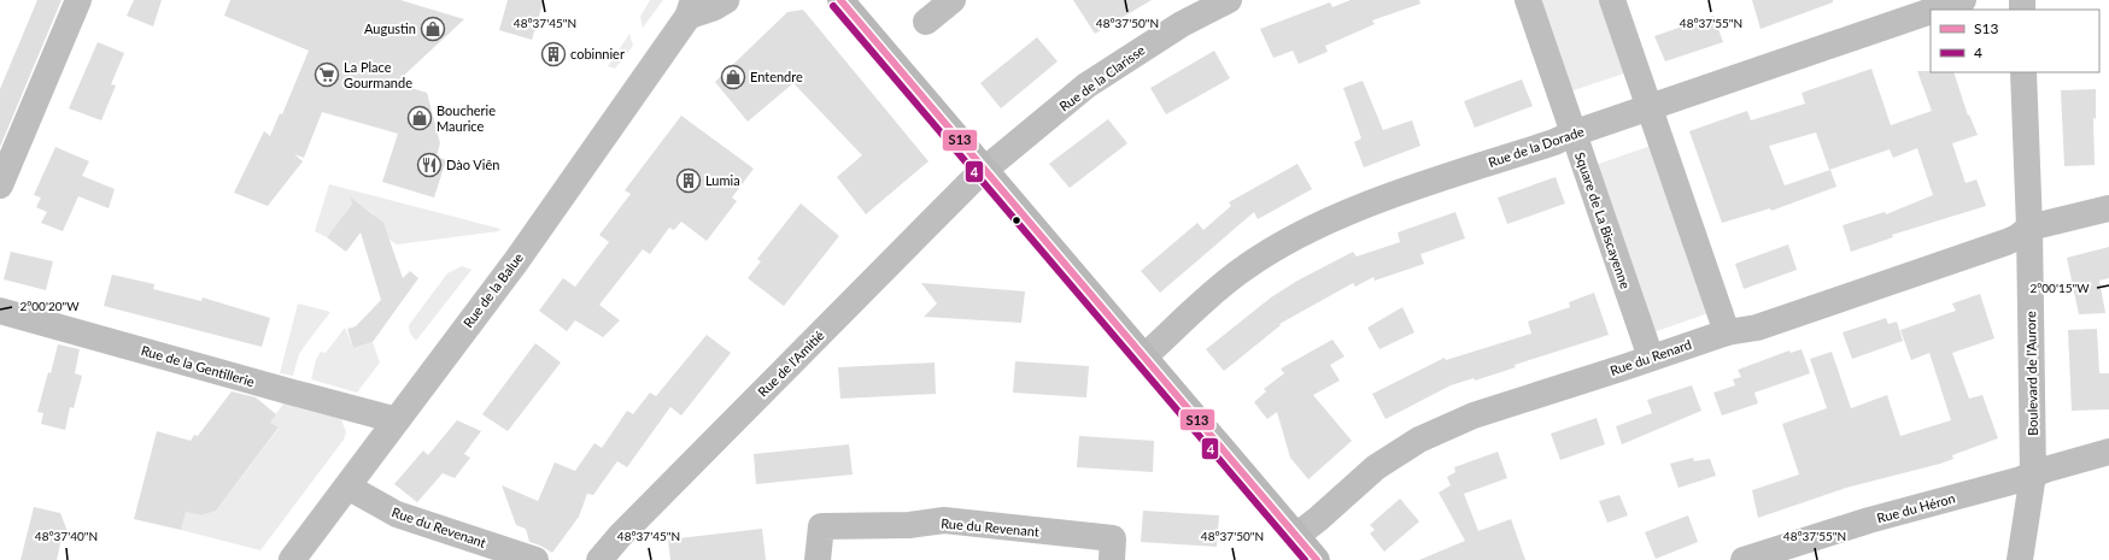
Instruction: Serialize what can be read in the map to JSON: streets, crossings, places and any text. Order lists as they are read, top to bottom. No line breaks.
{"streets":{"street":["Rue de la Clarisse","Rue de la Dorade","Square de La Biscayenne","Rue de la Balue","Rue du Renard","Rue de l'Amitié","Rue de la Gentillerie","Boulevard de l'Aurore","Rue du Héron","Rue du Revenant"]},"crossings":[["Rue de la Clarisse","Rue de l'Amitié"],["Rue de la Dorade","Square de La Biscayenne"],["Square de La Biscayenne","Rue du Renard"],["Rue de la Balue","Rue de la Gentillerie"],["Rue de la Balue","Rue du Revenant"],["Rue du Renard","Boulevard de l'Aurore"],["Boulevard de l'Aurore","Rue du Héron"]],"places":{"shop":["Augustin","Entendre","Boucherie Maurice"],"building":["cobinnier","Lumia"],"supermarket":["La Place Gourmande"],"restaurant":["Dào Viên"]},"lines":["transit line S13","transit line 4"],"legend":["S13","4"],"coordinates":["48°37'45\"N","48°37'50\"N","48°37'55\"N","2°00'15\"W","2°00'20\"W","48°37'40\"N"]}
